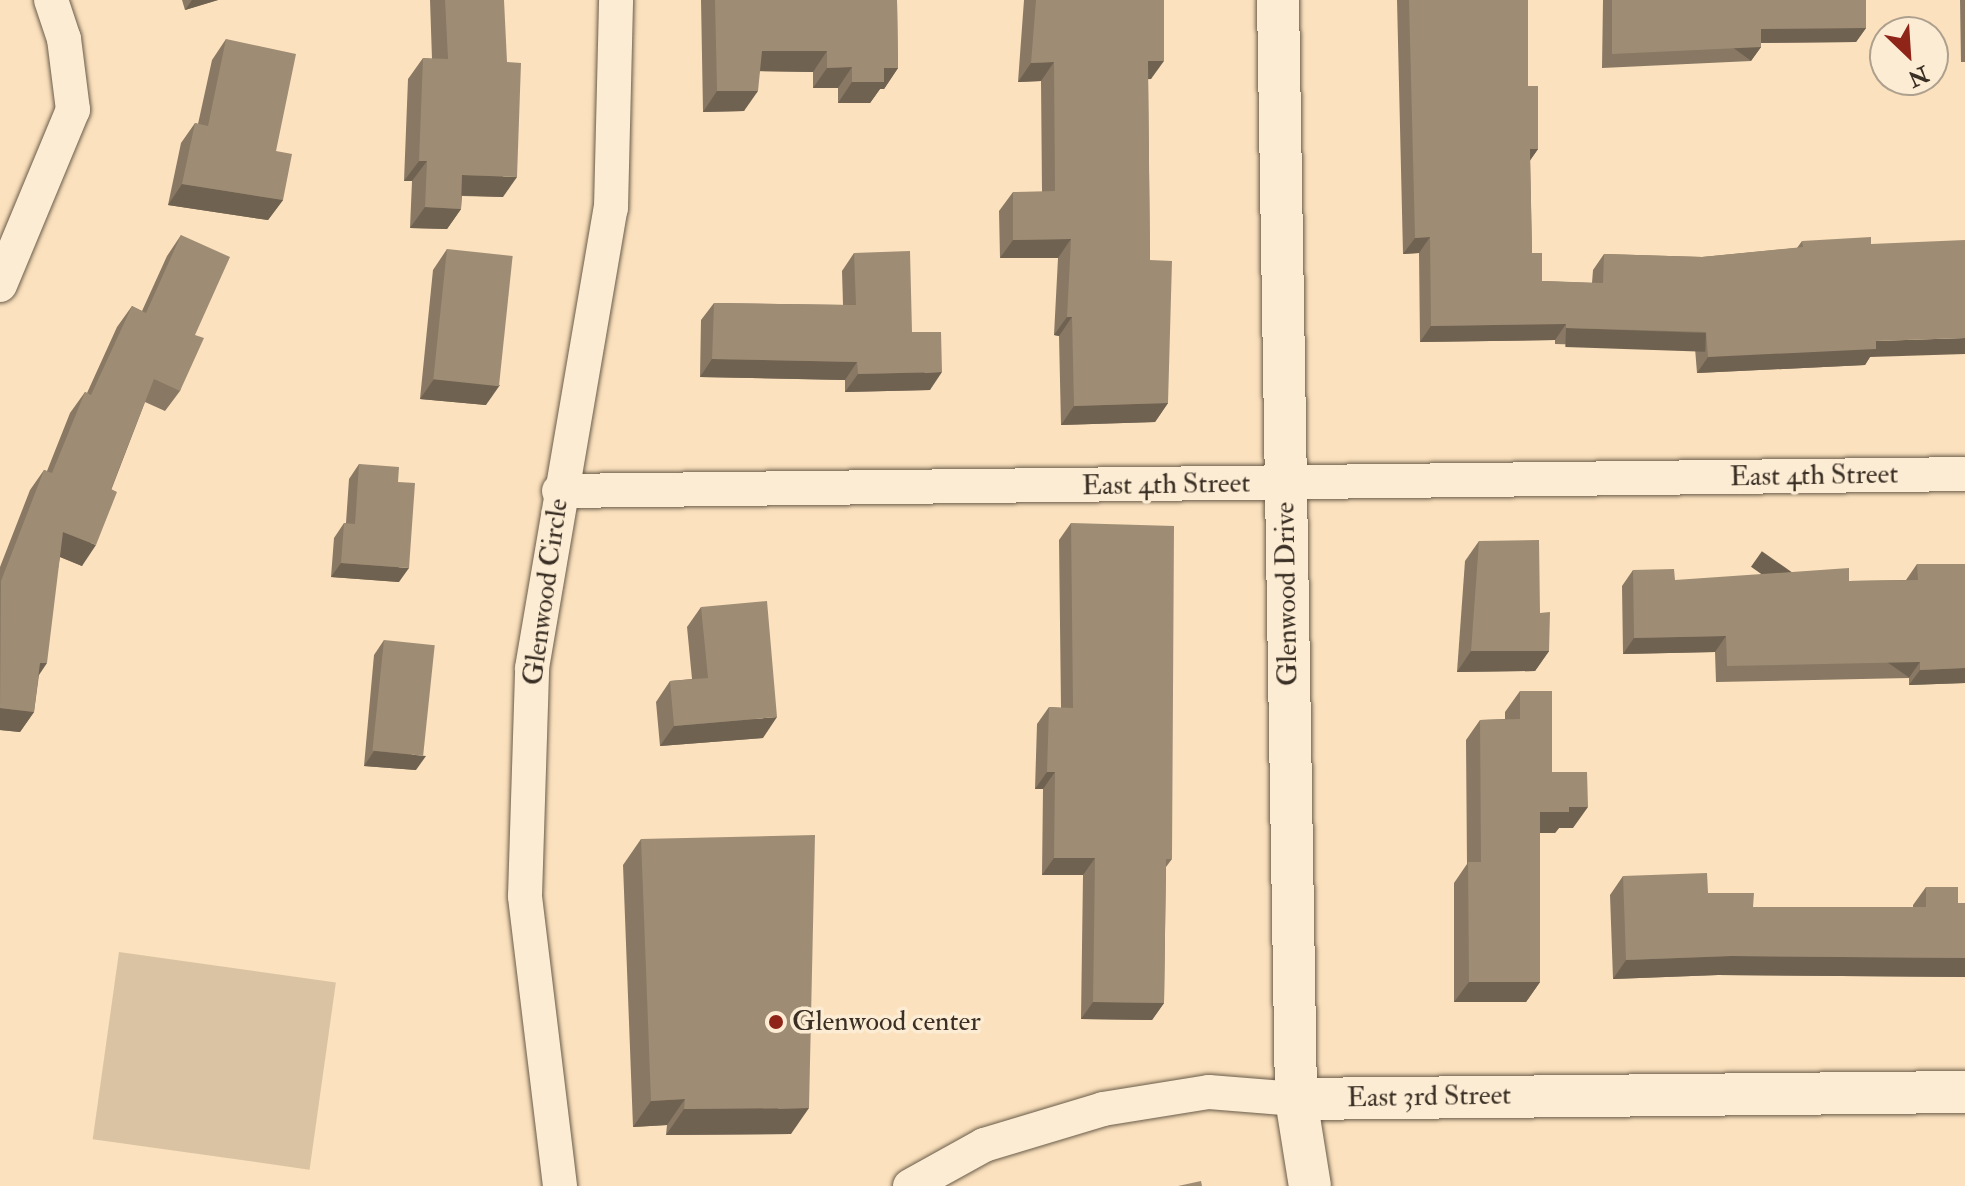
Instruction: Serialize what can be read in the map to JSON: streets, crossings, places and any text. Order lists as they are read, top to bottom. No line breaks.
{"streets":{"street":["East 4th Street","Glenwood Circle","Glenwood Drive","East 3rd Street"]},"crossings":[["East 4th Street","Glenwood Circle"],["East 4th Street","Glenwood Drive"],["Glenwood Drive","East 3rd Street"]],"places":["Glenwood center"],"north":"bottom right"}
